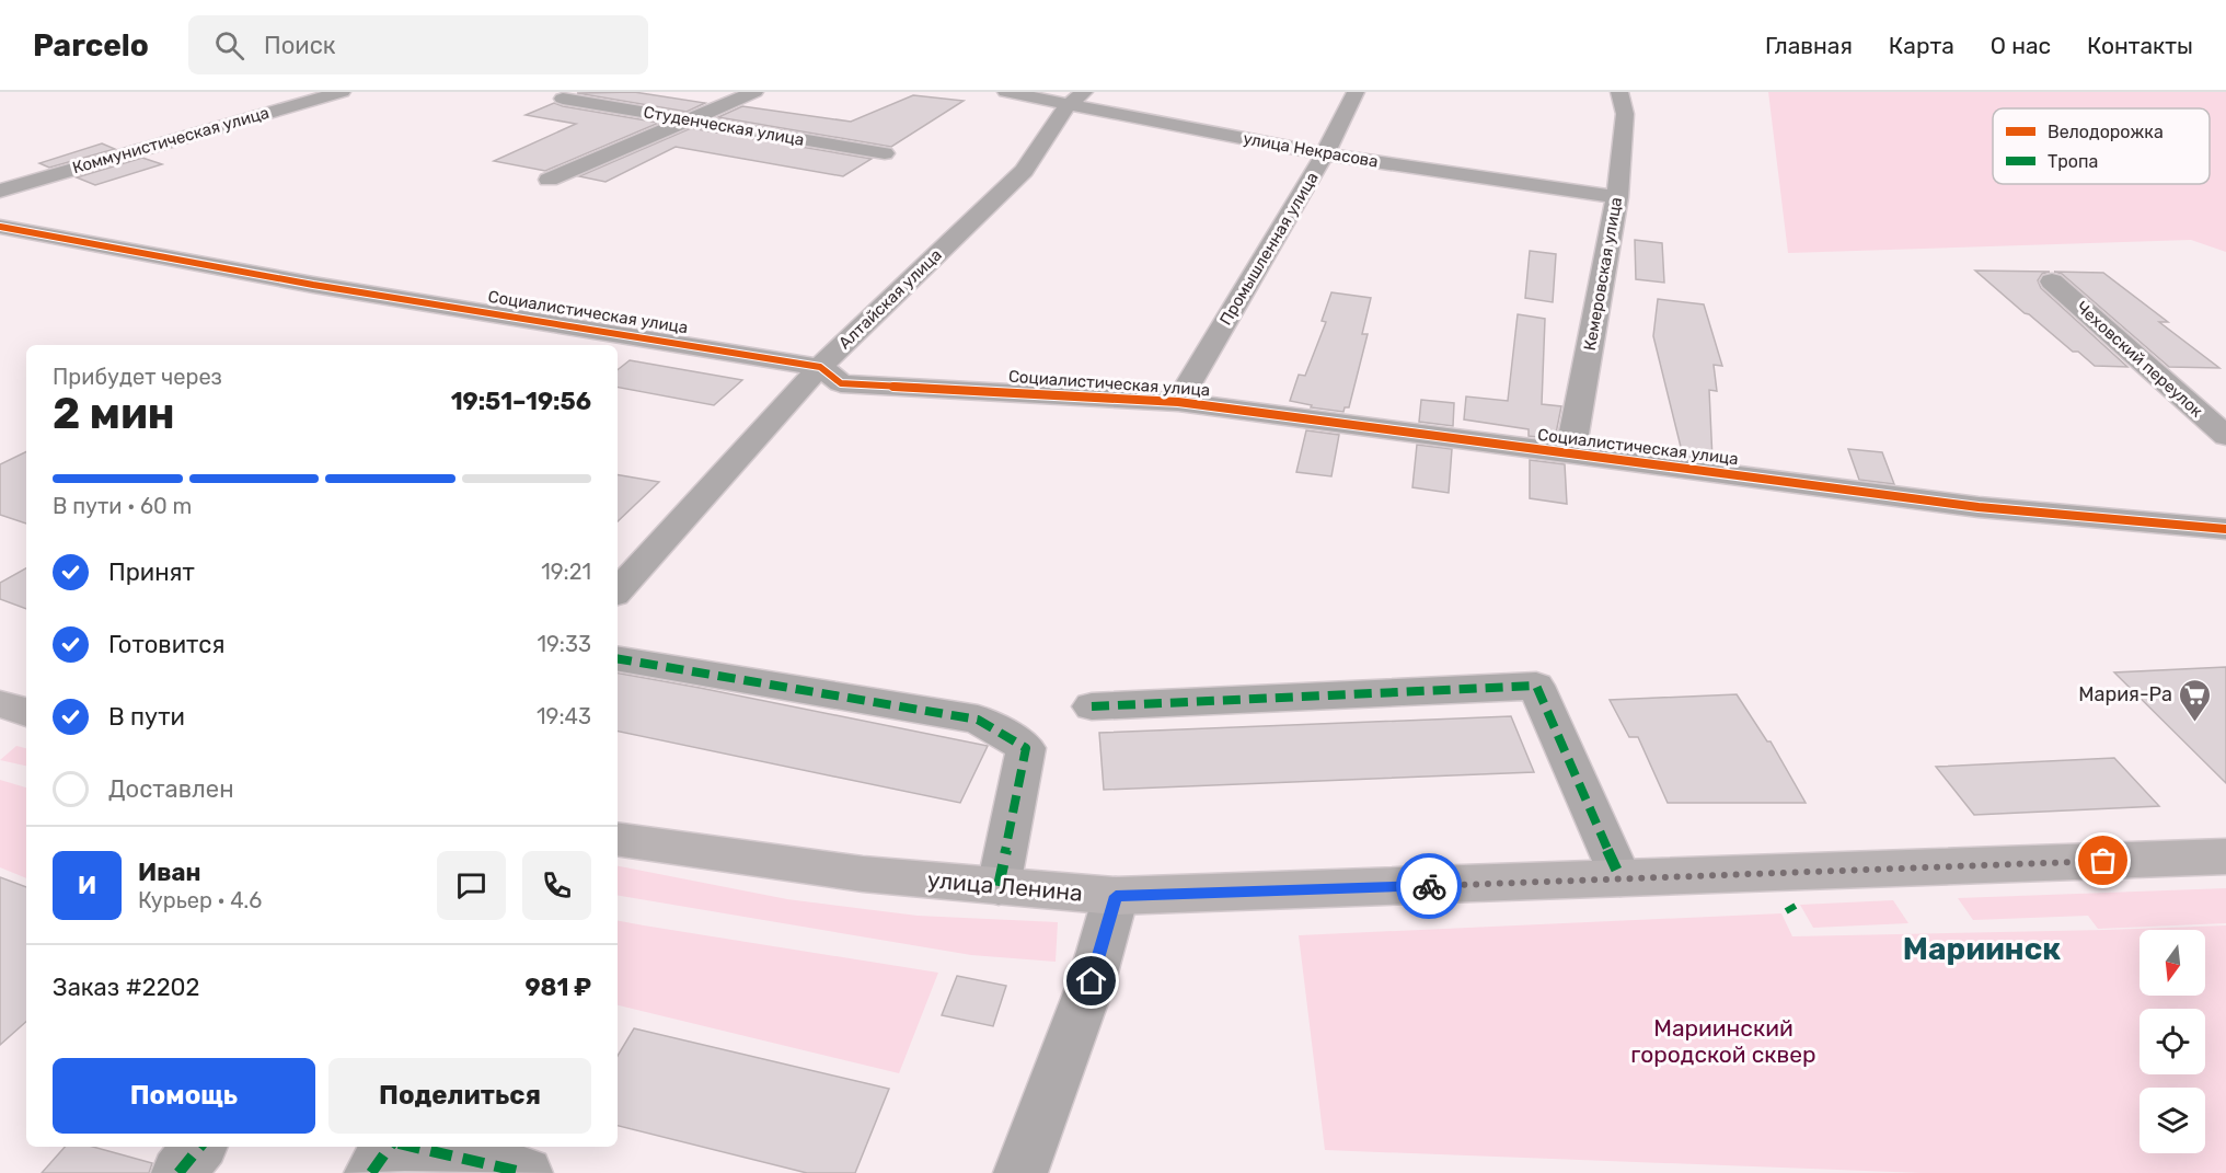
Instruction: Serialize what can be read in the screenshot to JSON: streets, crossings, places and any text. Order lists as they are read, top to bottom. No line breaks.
{"streets":{"main road":["улица Ленина"],"street":["Студенческая улица","Коммунистическая улица","улица Некрасова","Промышленная улица","Кемеровская улица","Алтайская улица","Социалистическая улица","Чеховский переулок"]},"crossings":[["улица Некрасова","Промышленная улица"],["улица Некрасова","Кемеровская улица"],["улица Некрасова","Алтайская улица"],["Промышленная улица","Социалистическая улица"],["Кемеровская улица","Социалистическая улица"],["Алтайская улица","Социалистическая улица"]],"districts":["Мариинск"],"parks":["Мариинский городской сквер"],"places":{"supermarket":["Мария-Ра"]},"legend":["Велодорожка","Тропа"],"north":"bottom","page":{"header":"Parcelo","search":"Поиск","nav":["Главная","Карта","О нас","Контакты"],"heading":["2 мин","Прибудет через","19:51–19:56"],"panel":["Иван","Курьер · 4.6","Заказ #2202","981 ₽"],"bar":"В пути · 60 m","list":[["Принят","19:21"],["Готовится","19:33"],["В пути","19:43"],"Доставлен"],"round":"И","buttons":["Помощь","Поделиться"]}}
